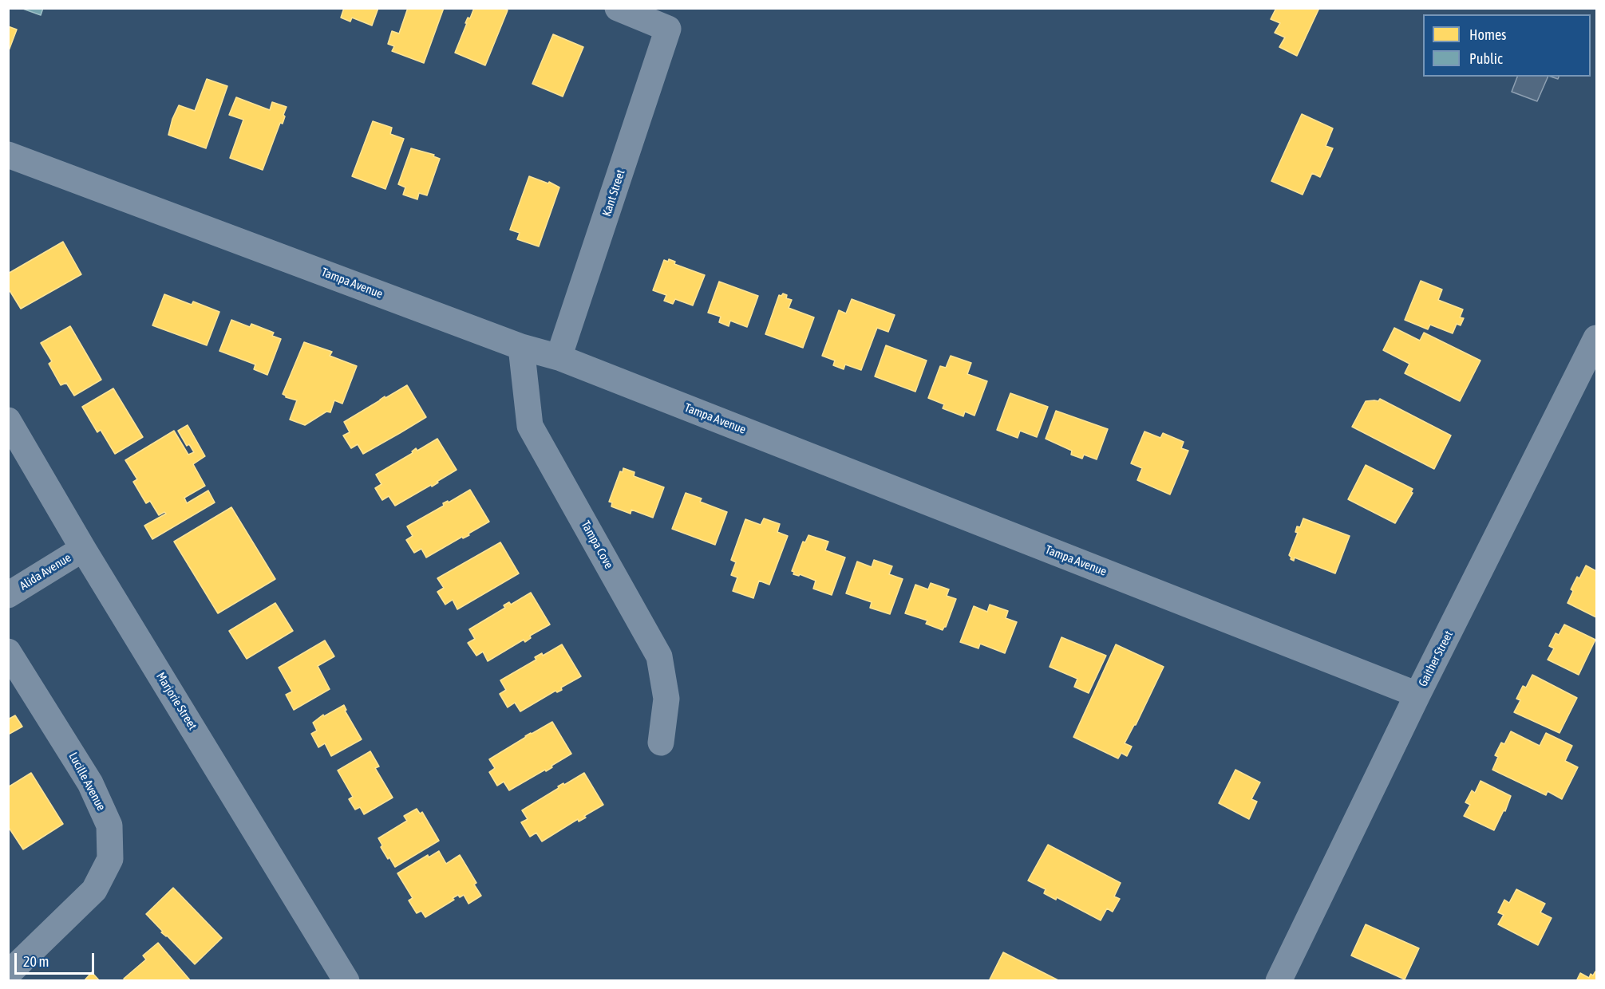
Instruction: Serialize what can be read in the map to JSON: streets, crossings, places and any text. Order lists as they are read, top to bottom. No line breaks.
{"streets":{"street":["Kant Street","Tampa Avenue","Tampa Cove","Alida Avenue","Gaither Street","Marjorie Street","Lucille Avenue"]},"crossings":[["Kant Street","Tampa Avenue"],["Tampa Avenue","Tampa Cove"],["Tampa Avenue","Gaither Street"],["Alida Avenue","Marjorie Street"]],"legend":["Homes","Public"],"scale_bar":"20 m"}
